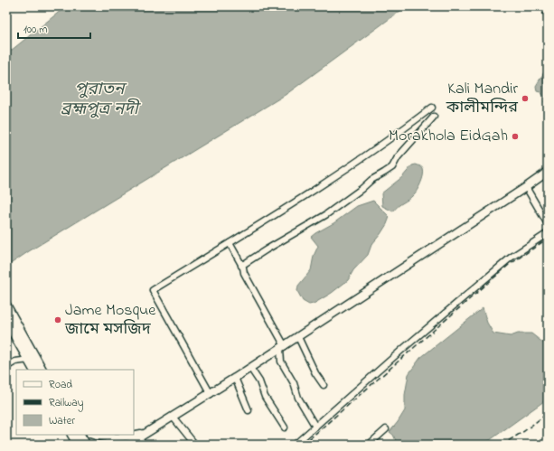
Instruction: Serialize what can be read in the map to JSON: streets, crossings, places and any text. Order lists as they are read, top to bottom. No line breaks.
{"water":["পুরাতন ব্রহ্মপুত্র নদী"],"places":["Kali Mandir কালীমন্দির","Morakhola EidGah","Jame Mosque জামে মসজিদ"],"legend":["Road","Railway","Water"],"scale_bar":"100 m"}
